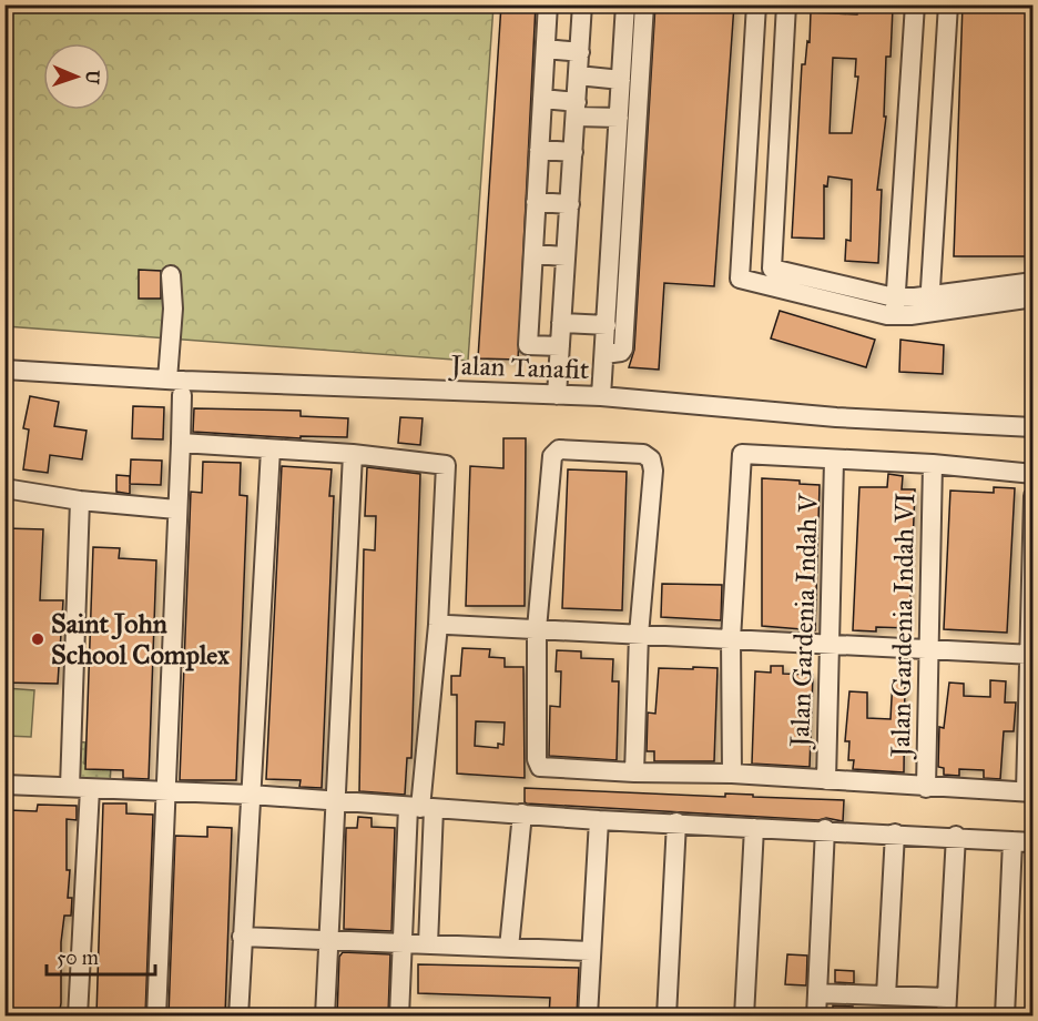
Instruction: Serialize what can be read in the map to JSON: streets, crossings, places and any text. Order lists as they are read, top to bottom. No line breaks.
{"streets":{"street":["Jalan Tanafit","Jalan Gardenia Indah V","Jalan Gardenia Indah VI"]},"places":["Saint John School Complex"],"scale_bar":"50 m","north":"right"}
